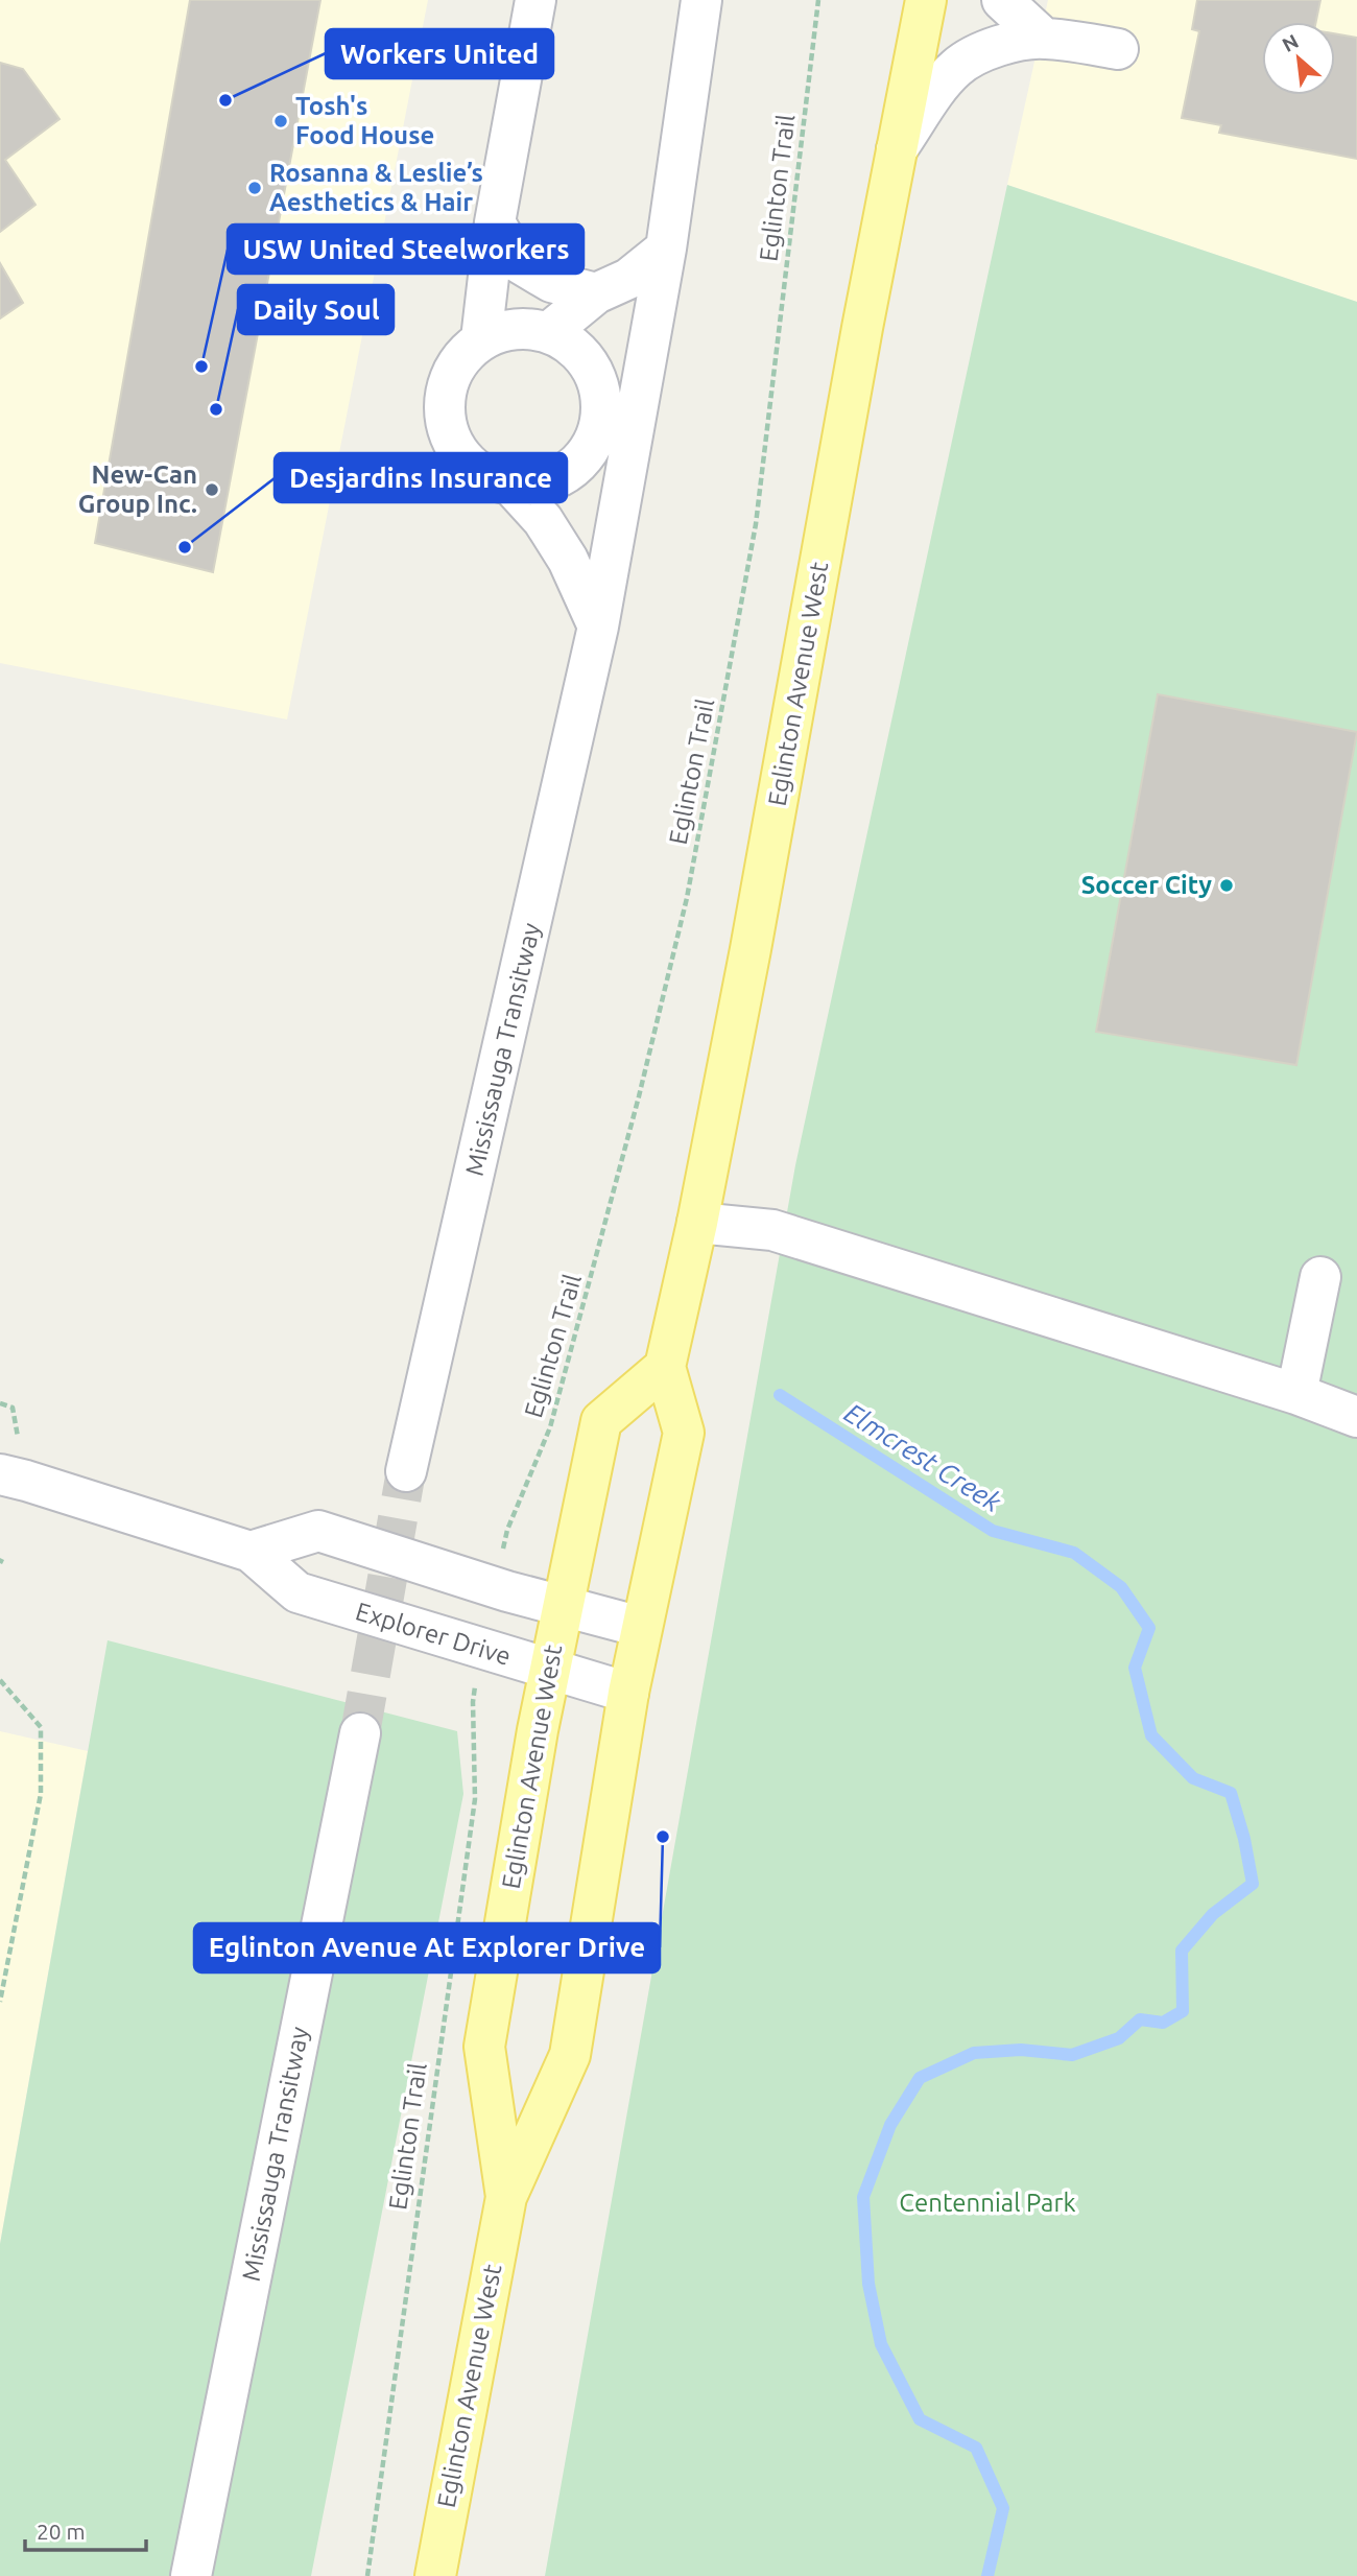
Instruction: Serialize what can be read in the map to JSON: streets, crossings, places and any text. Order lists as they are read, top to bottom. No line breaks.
{"streets":{"main road":["Eglinton Avenue West"],"street":["Mississauga Transitway","Explorer Drive"],"path":["Eglinton Trail"]},"crossings":[["Eglinton Avenue West","Explorer Drive"]],"water":["Elmcrest Creek"],"parks":["Centennial Park"],"places":["Workers United","Tosh's Food House","Rosanna & Leslie’s Aesthetics & Hair","USW United Steelworkers","Daily Soul","New-Can Group Inc.","Desjardins Insurance","Soccer City","Eglinton Avenue At Explorer Drive"],"scale_bar":"20 m","north":"top left"}
